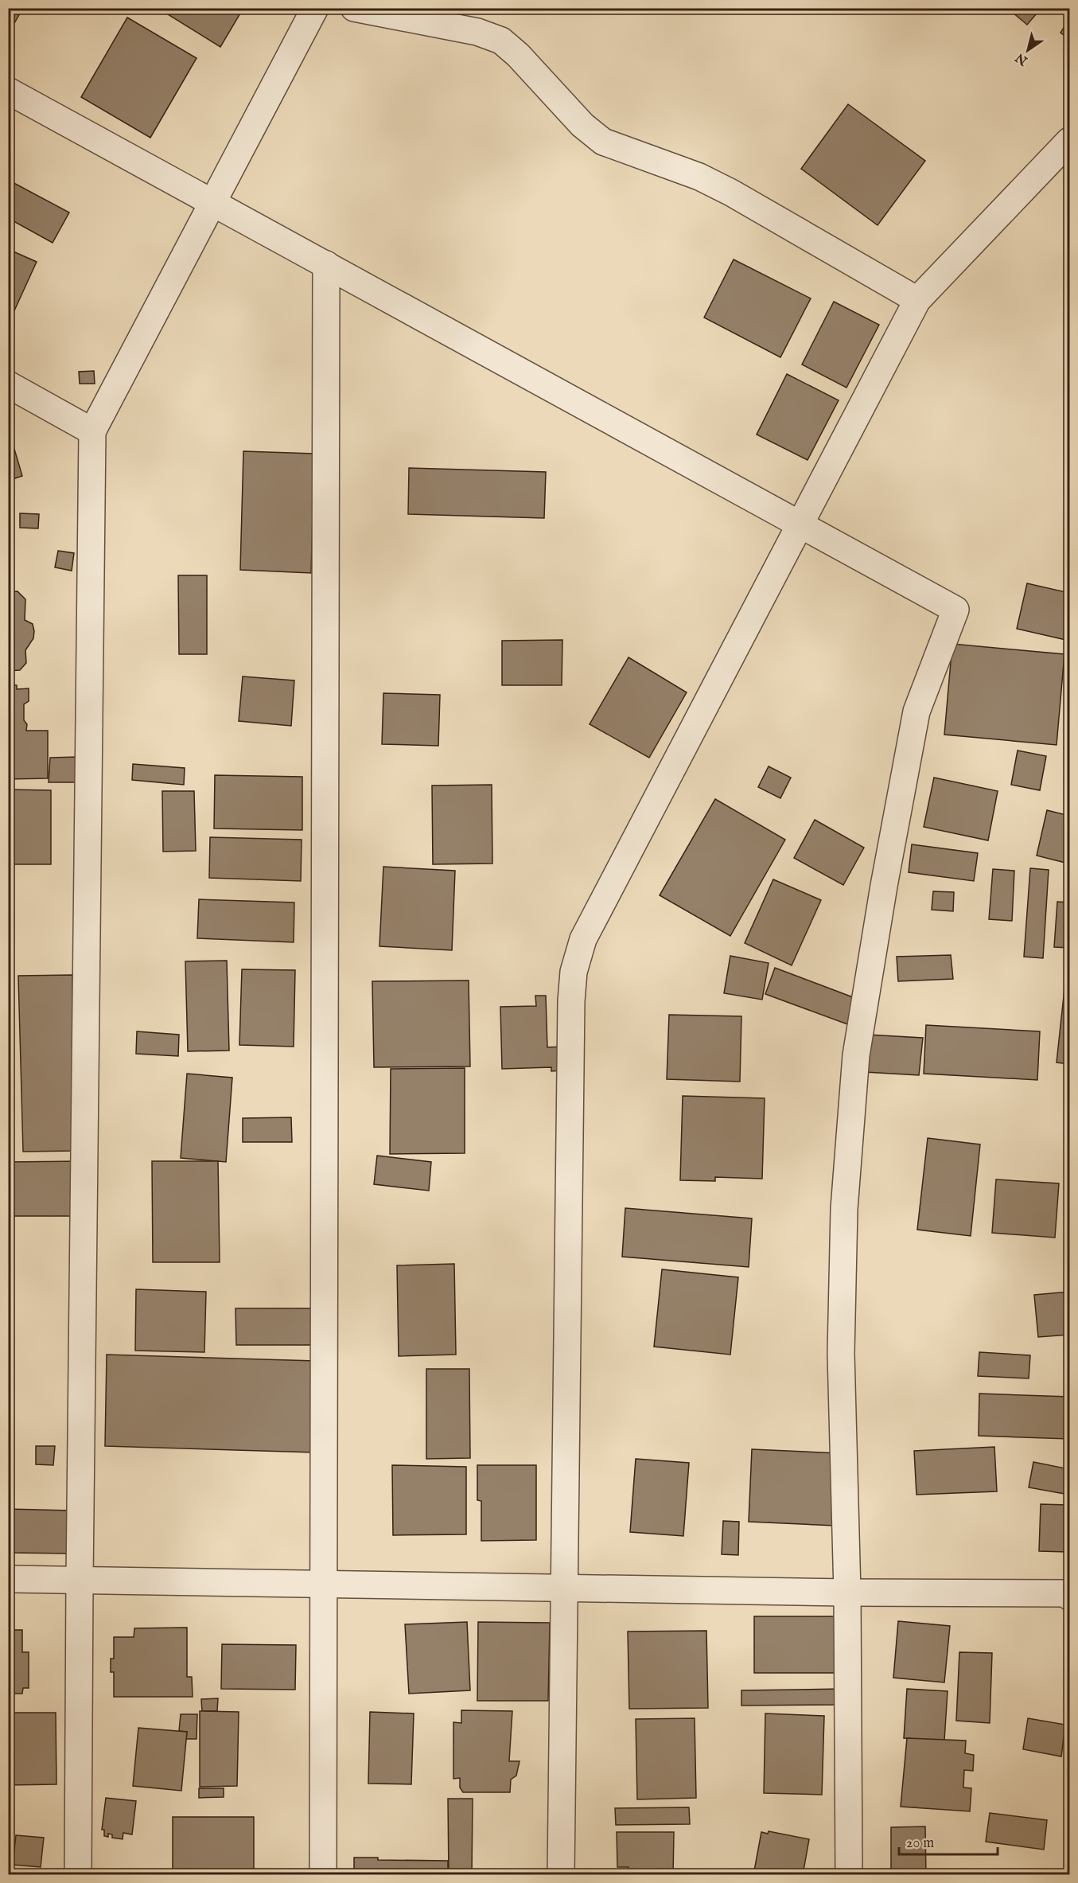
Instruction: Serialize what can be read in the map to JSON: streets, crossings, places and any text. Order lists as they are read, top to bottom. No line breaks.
{"scale_bar":"20 m","north":"bottom left"}
